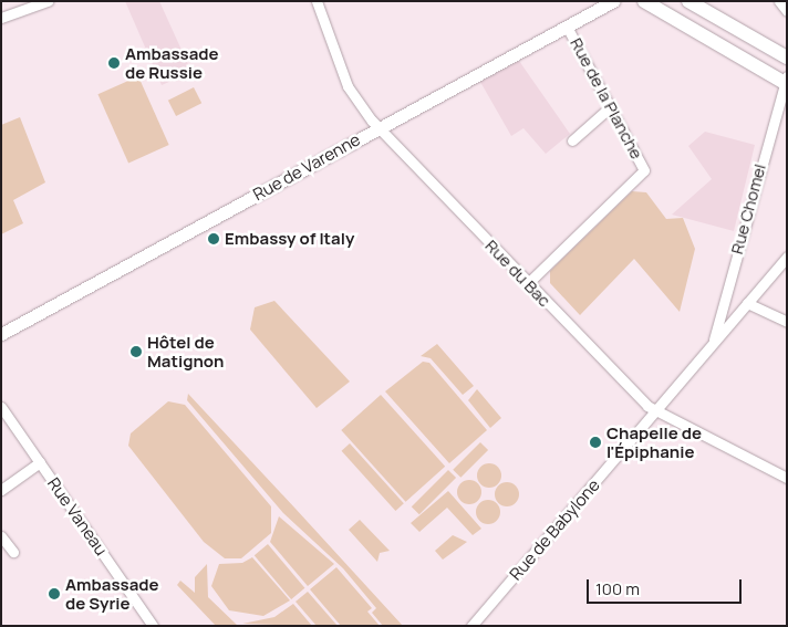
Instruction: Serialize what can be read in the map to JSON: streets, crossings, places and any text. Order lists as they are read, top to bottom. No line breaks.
{"streets":{"street":["Rue de la Planche","Rue de Varenne","Rue Chomel","Rue du Bac","Rue Vaneau","Rue de Babylone"]},"crossings":[["Rue de la Planche","Rue de Varenne"],["Rue de la Planche","Rue du Bac"],["Rue de Varenne","Rue du Bac"],["Rue Chomel","Rue de Babylone"],["Rue du Bac","Rue de Babylone"]],"places":["Ambassade de Russie","Embassy of Italy","Hôtel de Matignon","Chapelle de l'Épiphanie","Ambassade de Syrie"],"scale_bar":"100 m"}
